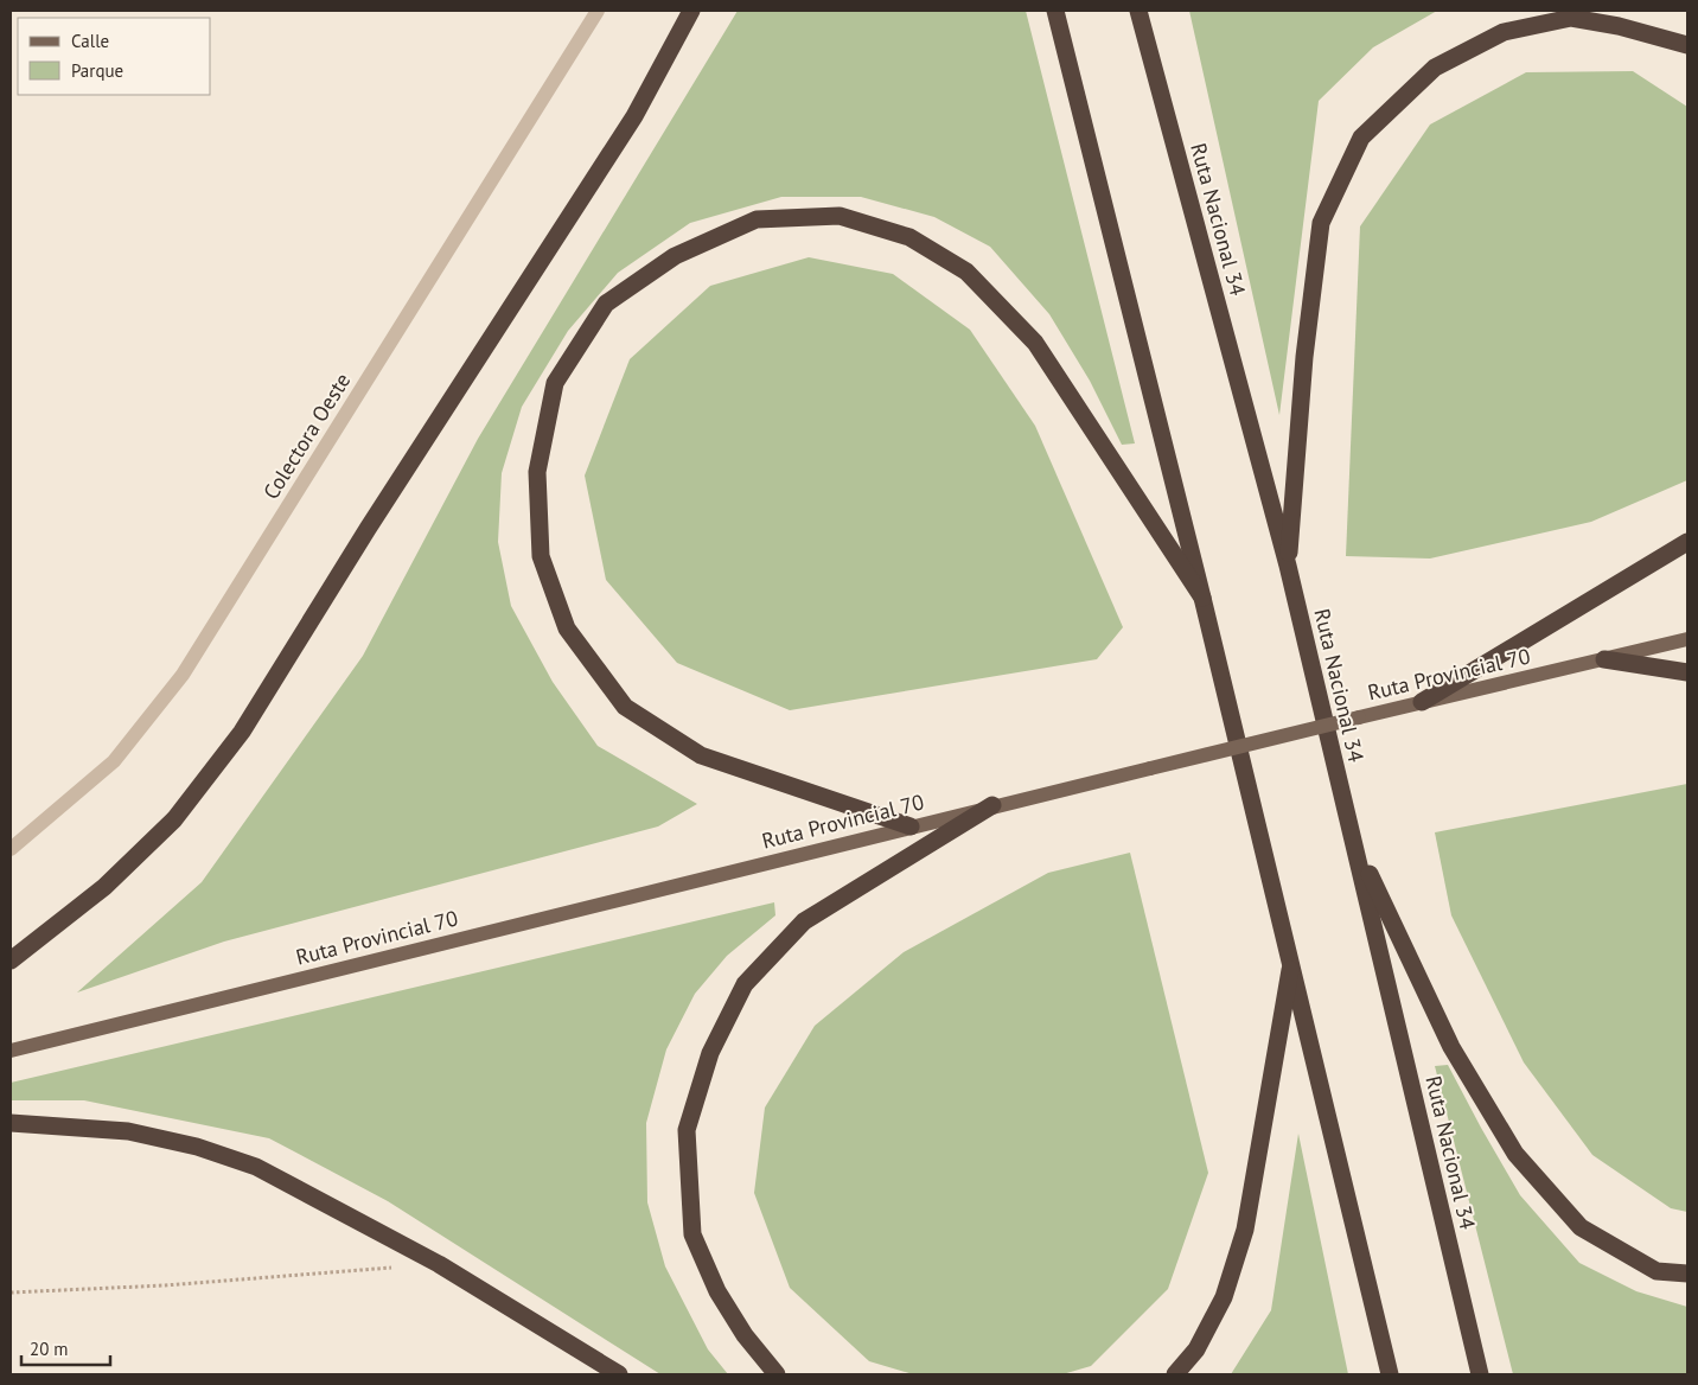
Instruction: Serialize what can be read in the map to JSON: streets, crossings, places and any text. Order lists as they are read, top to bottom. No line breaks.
{"streets":{"highway":["Ruta Nacional 34"],"main road":["Ruta Provincial 70"],"street":["Colectora Oeste"]},"legend":["Calle","Parque"],"scale_bar":"20 m"}
